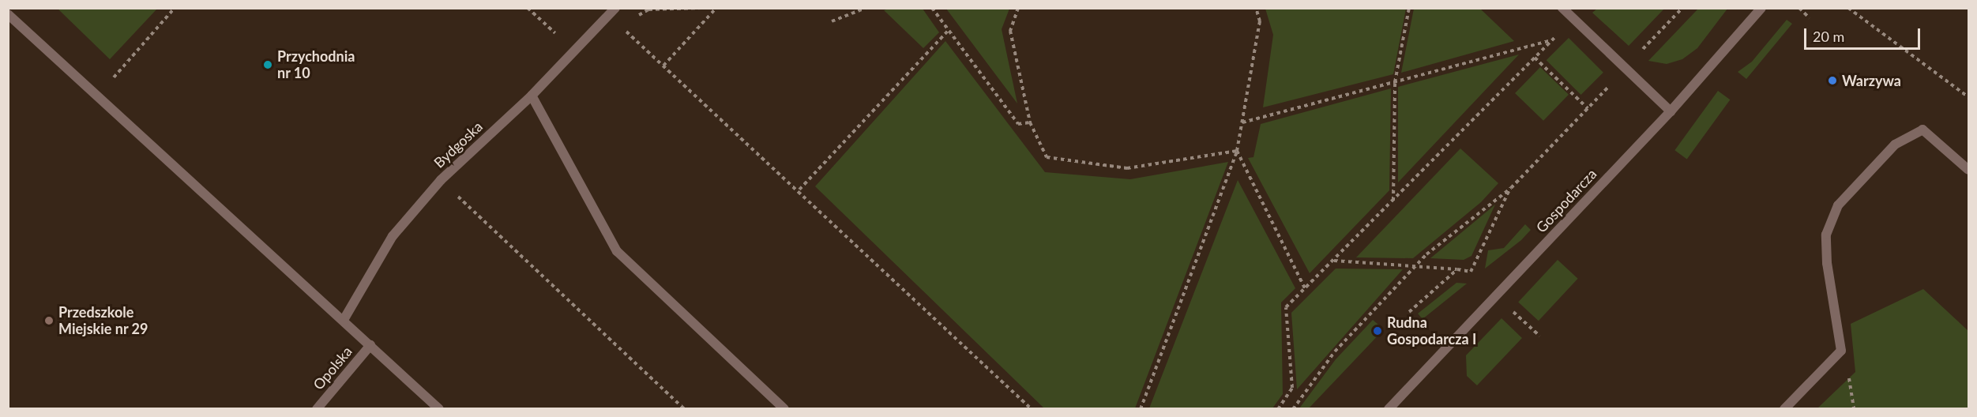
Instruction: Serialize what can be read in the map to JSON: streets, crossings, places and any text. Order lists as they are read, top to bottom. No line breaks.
{"streets":{"street":["Bydgoska","Gospodarcza","Opolska"]},"places":["Przychodnia nr 10","Warzywa","Przedszkole Miejskie nr 29","Rudna Gospodarcza I"],"scale_bar":"20 m"}
